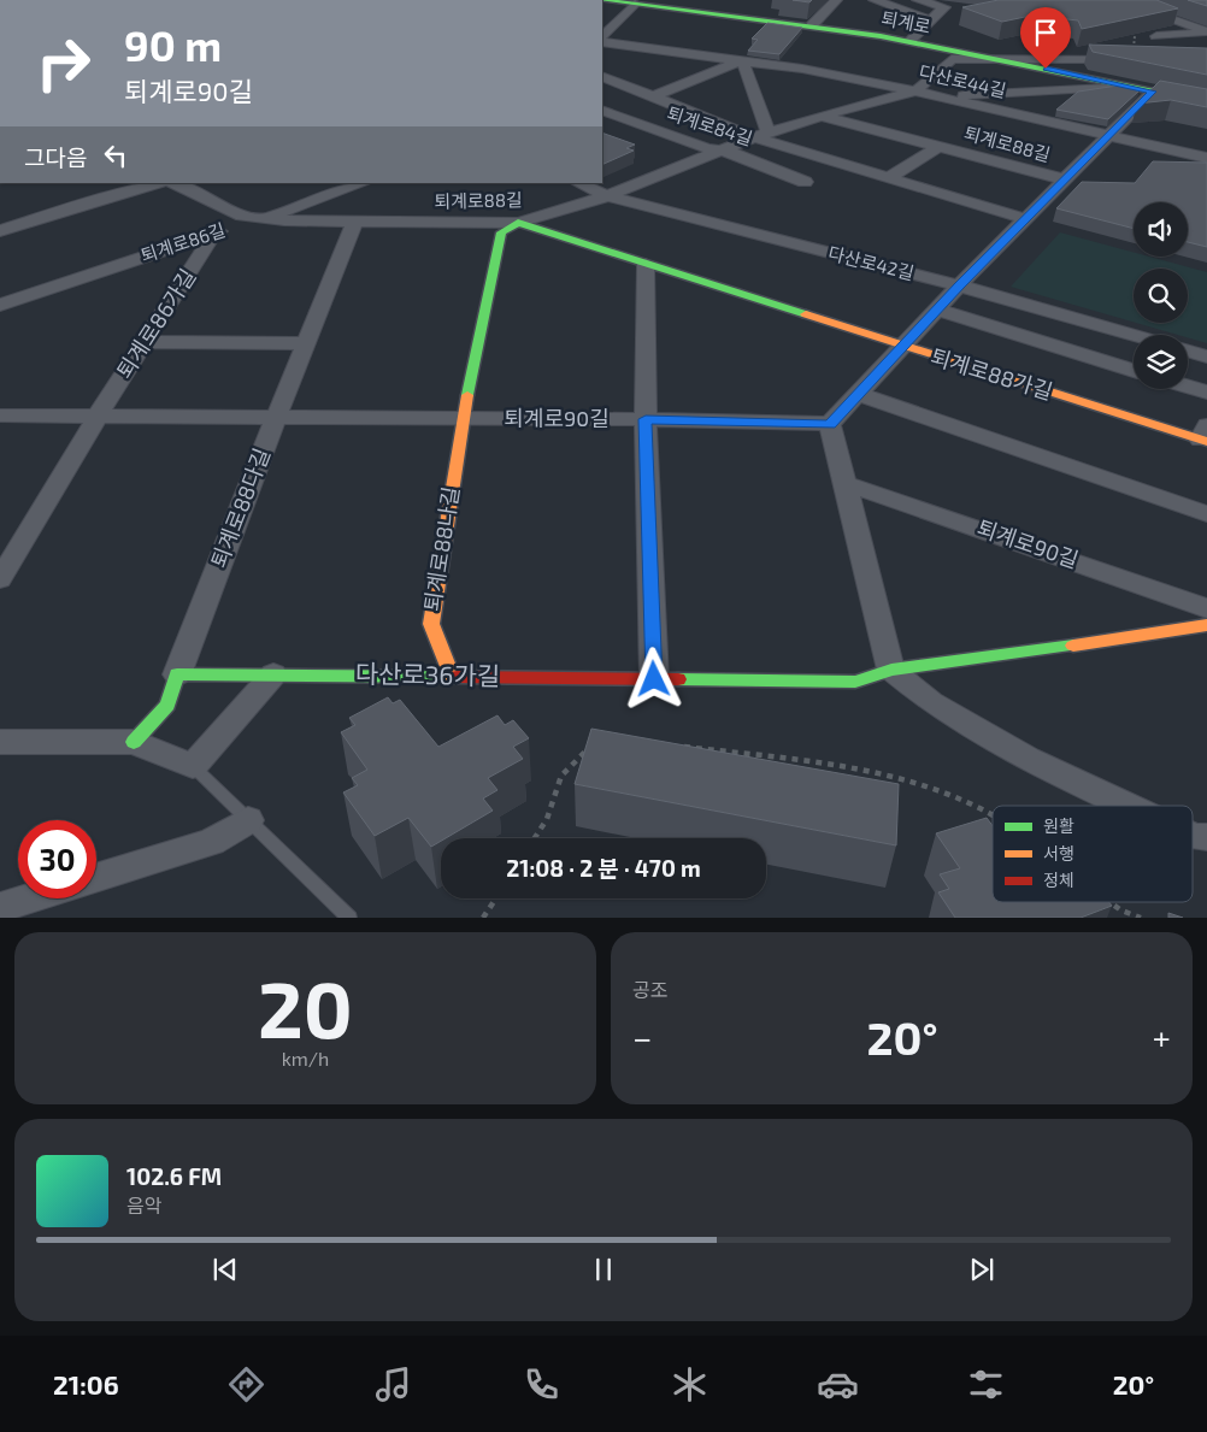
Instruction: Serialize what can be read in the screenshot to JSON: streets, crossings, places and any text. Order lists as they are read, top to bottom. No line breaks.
{"streets":{"street":["퇴계로","다산로44길","퇴계로84길","퇴계로88길","퇴계로86길","다산로42길","퇴계로86가길","퇴계로88가길","퇴계로90길","퇴계로88다길","퇴계로88나길","다산로36가길"]},"crossings":[["퇴계로","다산로44길"],["퇴계로","퇴계로88길"],["다산로44길","퇴계로88길"],["퇴계로84길","퇴계로88길"],["퇴계로88길","퇴계로86길"],["퇴계로88길","다산로42길"],["퇴계로88길","퇴계로88가길"],["퇴계로88길","퇴계로88다길"],["퇴계로88길","퇴계로88나길"],["퇴계로86길","퇴계로86가길"],["퇴계로88가길","퇴계로88나길"],["퇴계로90길","퇴계로88나길"],["퇴계로88다길","다산로36가길"],["퇴계로88나길","다산로36가길"]],"legend":["원활","서행","정체"],"page":{"turn":["90 m","퇴계로90길"],"then":"그다음","limit":"30","trip":"21:08 · 2 분 · 470 m","tile":[["20","km/h"],"공조"],"heat":["−","20°","+"],"song":["102.6 FM","음악"],"tabs":["21:06","20°"]}}
